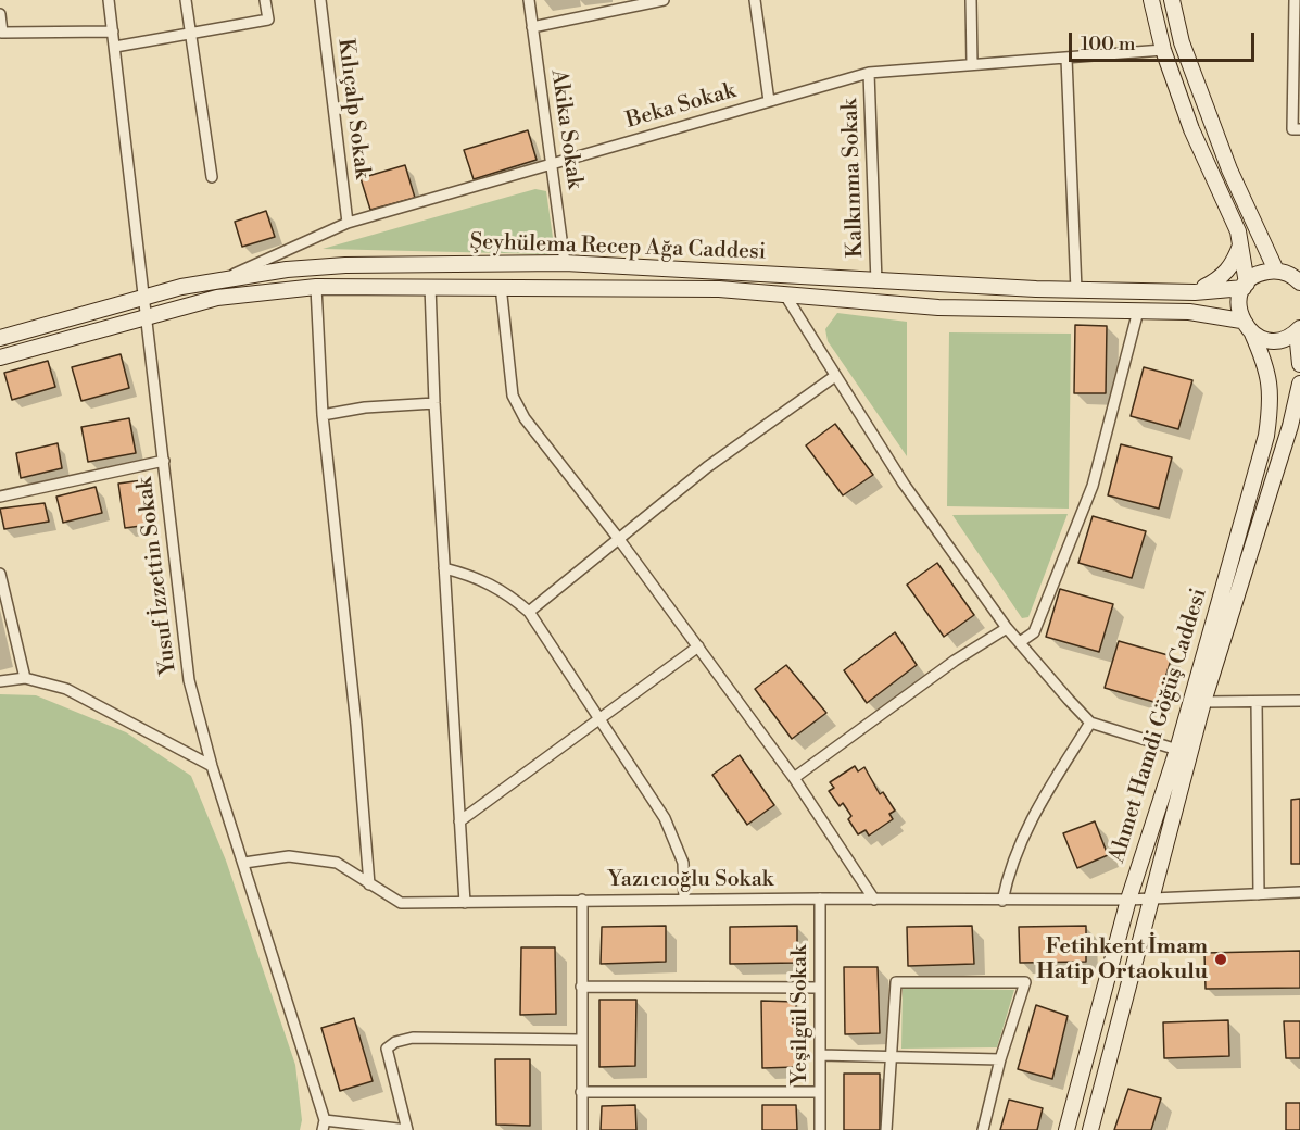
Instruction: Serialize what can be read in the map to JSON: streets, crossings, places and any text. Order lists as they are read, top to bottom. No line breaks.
{"streets":{"street":["Beka Sokak","Kılıçalp Sokak","Akika Sokak","Kalkınma Sokak","Şeyhülema Recep Ağa Caddesi","Yusuf İzzettin Sokak","Ahmet Hamdi Göğüş Caddesi","Yazıcıoğlu Sokak","Yeşilgül Sokak"]},"crossings":[["Beka Sokak","Kılıçalp Sokak"],["Beka Sokak","Akika Sokak"],["Beka Sokak","Kalkınma Sokak"],["Beka Sokak","Şeyhülema Recep Ağa Caddesi"],["Akika Sokak","Şeyhülema Recep Ağa Caddesi"],["Kalkınma Sokak","Şeyhülema Recep Ağa Caddesi"],["Şeyhülema Recep Ağa Caddesi","Yusuf İzzettin Sokak"],["Şeyhülema Recep Ağa Caddesi","Ahmet Hamdi Göğüş Caddesi"],["Yusuf İzzettin Sokak","Yazıcıoğlu Sokak"],["Ahmet Hamdi Göğüş Caddesi","Yazıcıoğlu Sokak"],["Yazıcıoğlu Sokak","Yeşilgül Sokak"]],"places":["Fetihkent İmam Hatip Ortaokulu"],"scale_bar":"100 m"}
